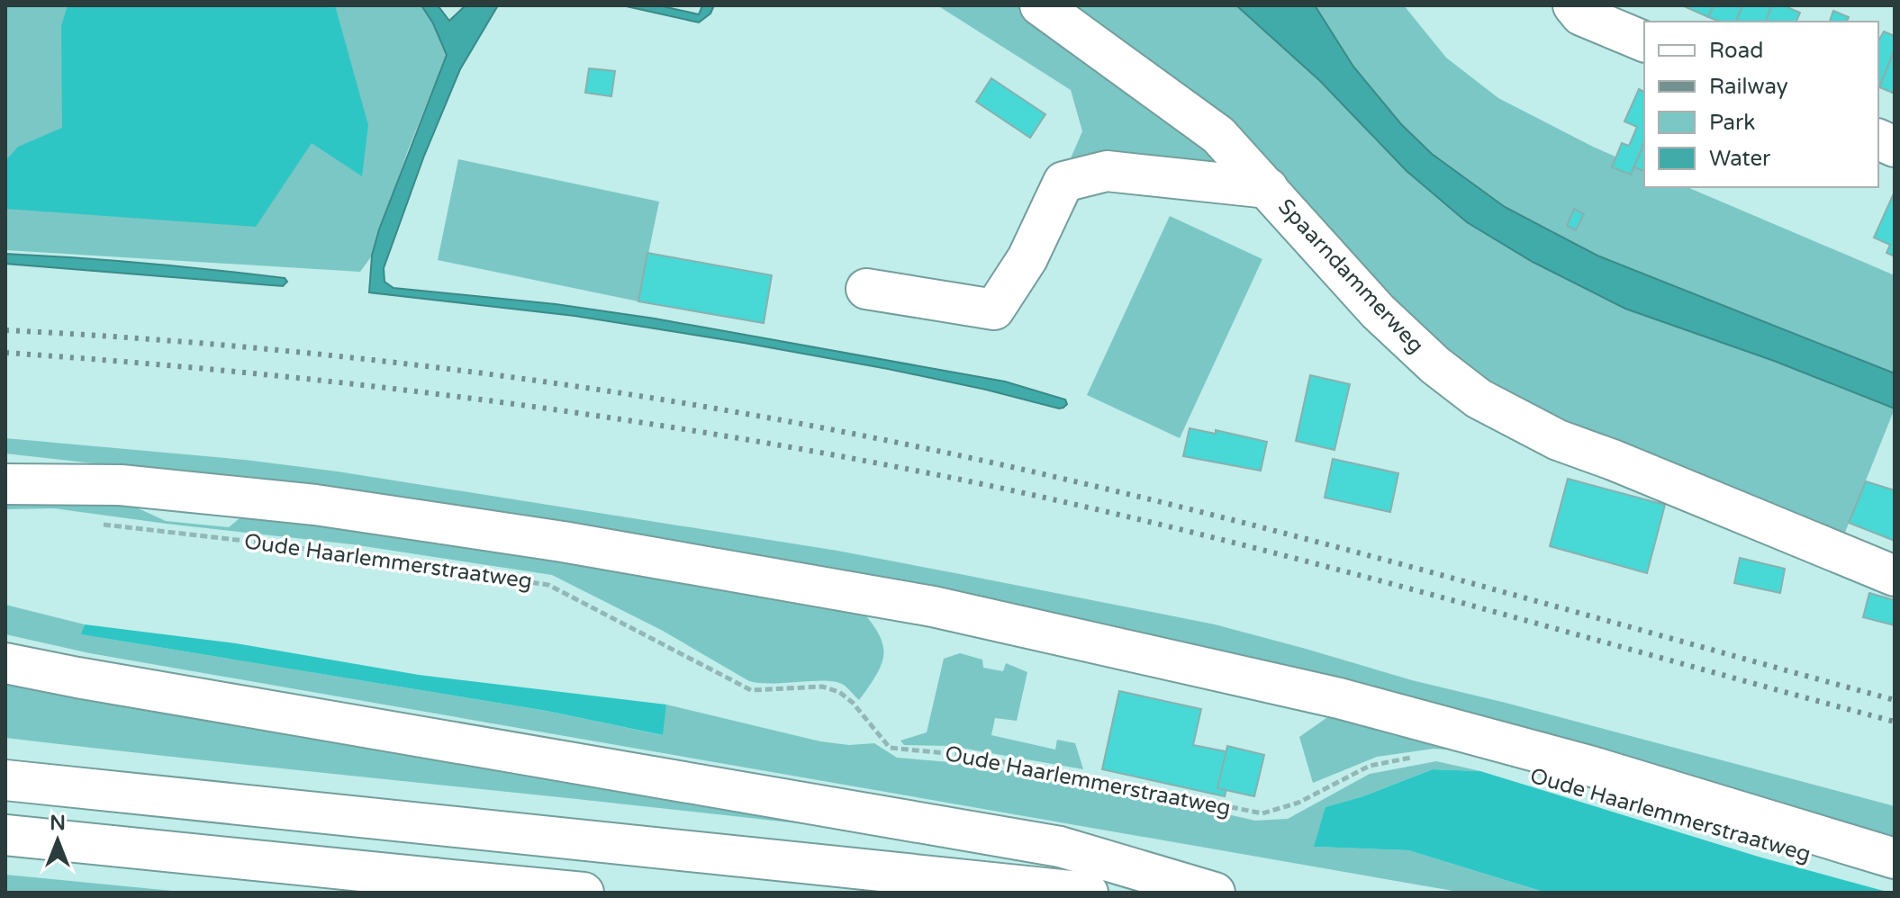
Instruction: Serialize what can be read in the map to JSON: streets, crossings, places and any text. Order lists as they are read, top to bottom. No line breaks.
{"streets":{"main road":["Spaarndammerweg","Oude Haarlemmerstraatweg"]},"legend":["Road","Railway","Park","Water"],"north":"top"}
